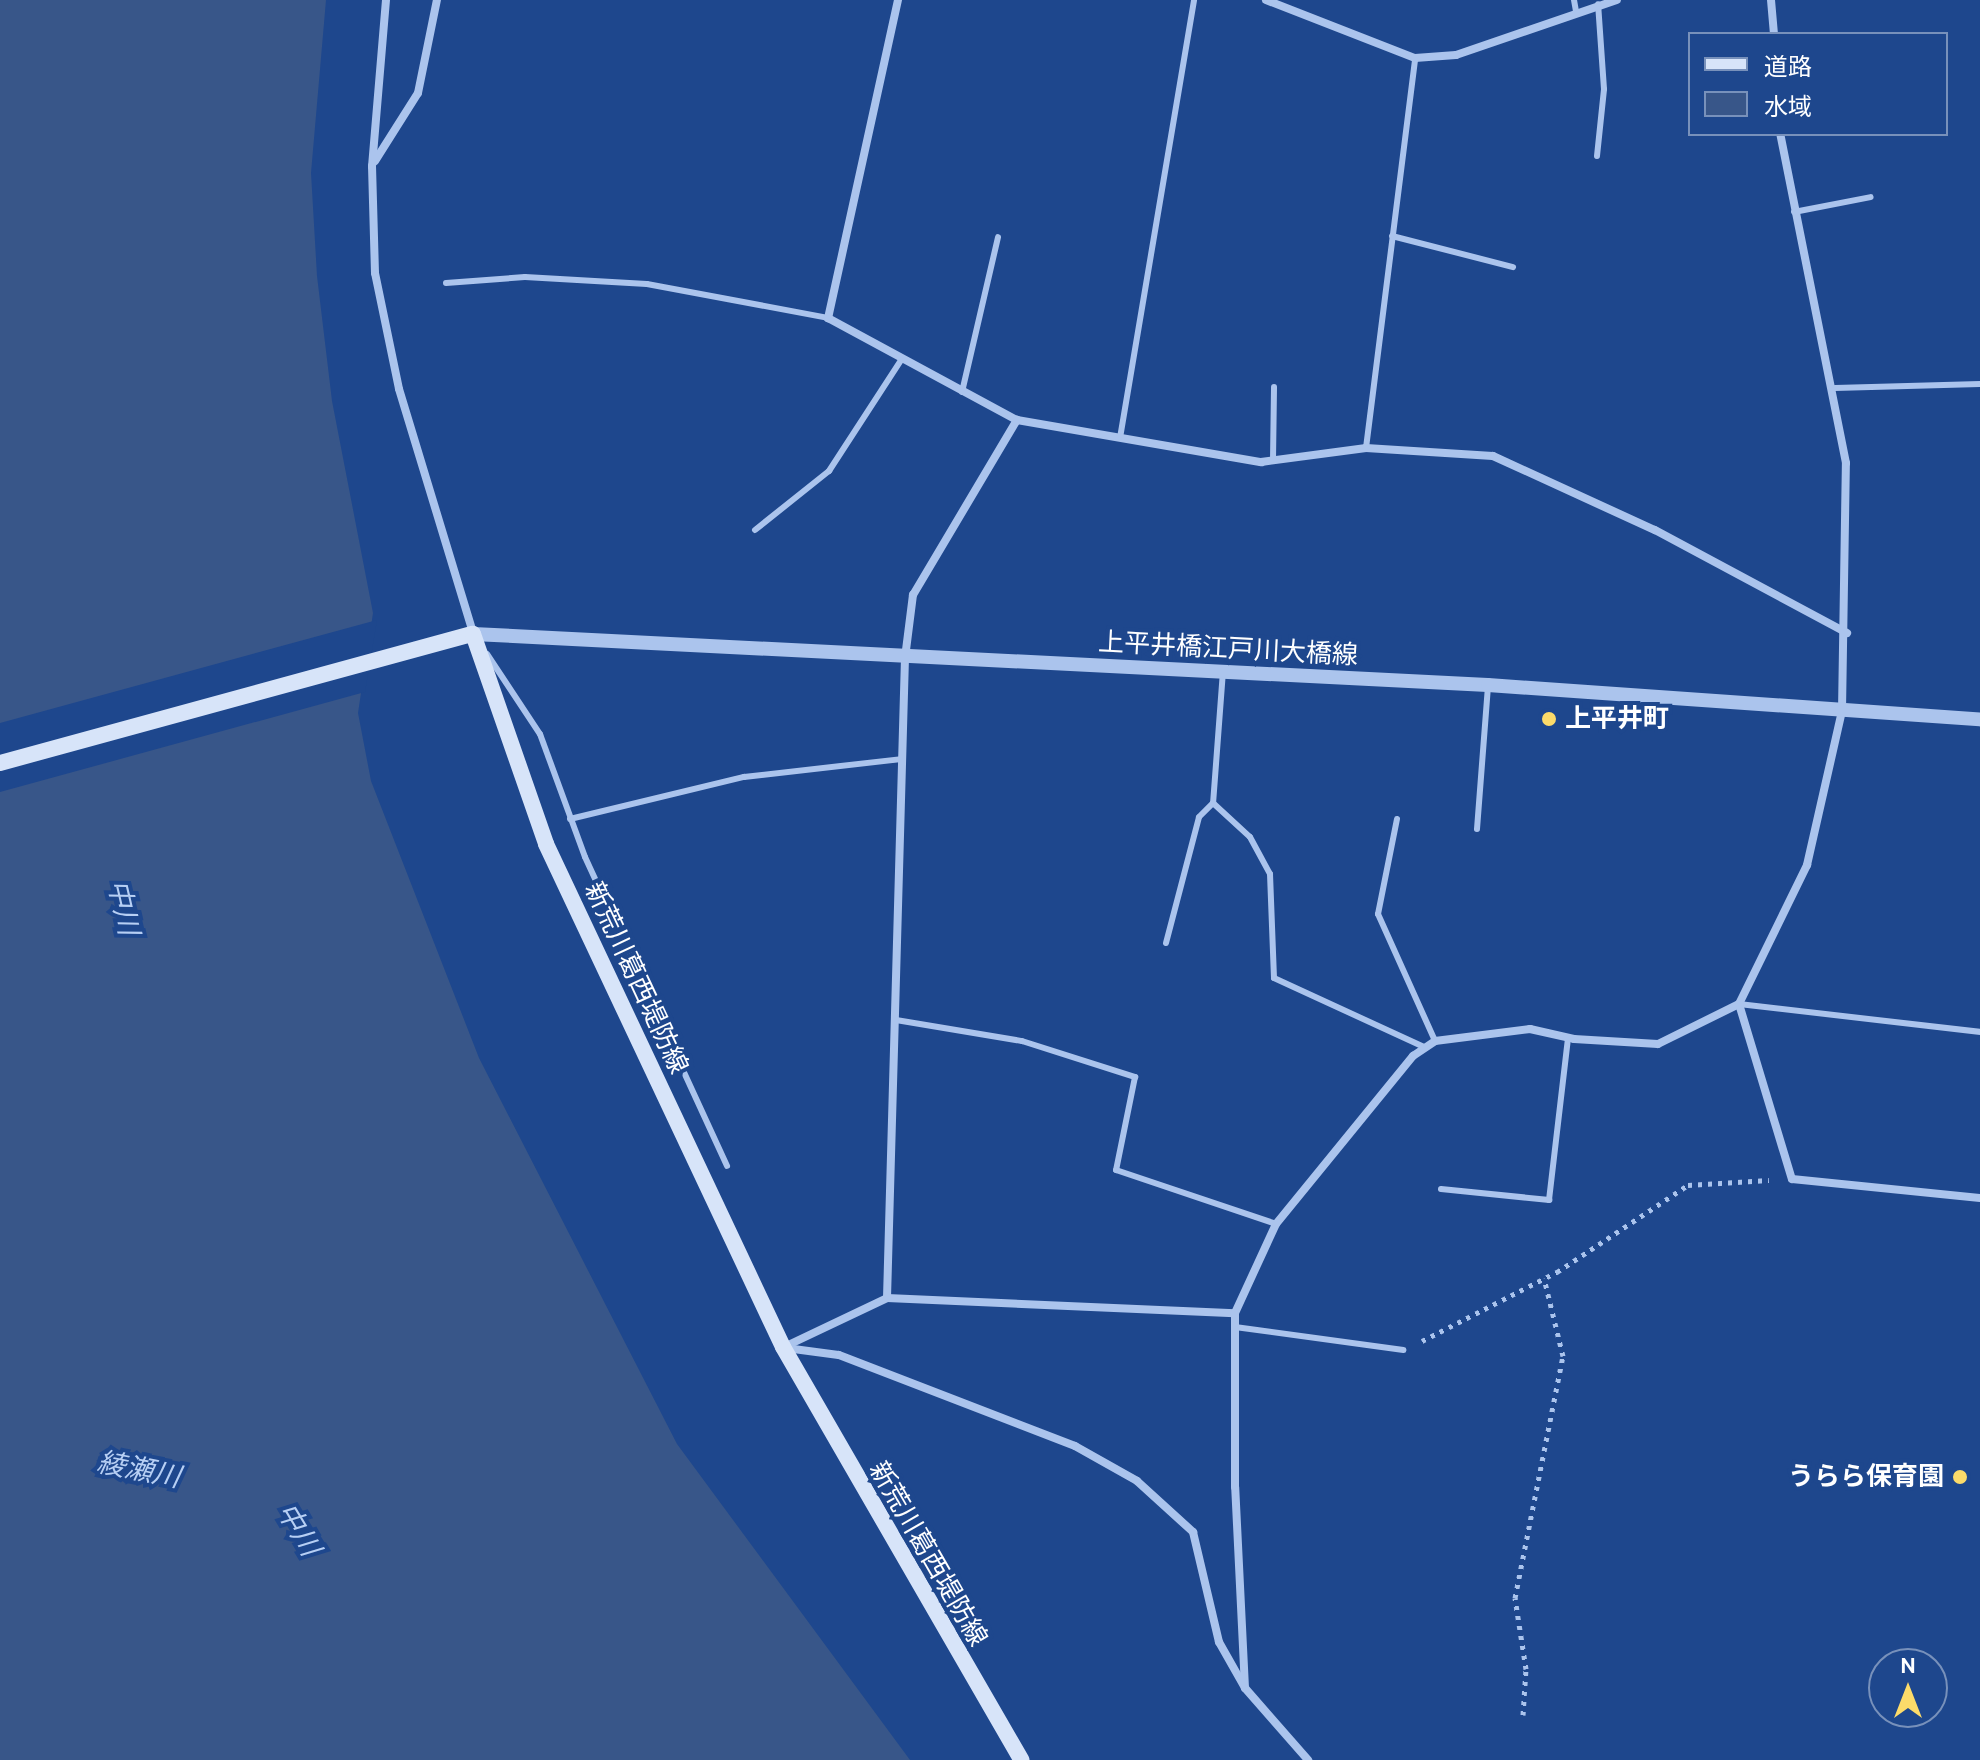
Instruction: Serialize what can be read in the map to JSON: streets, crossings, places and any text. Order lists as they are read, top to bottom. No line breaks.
{"streets":{"main road":["新荒川葛西堤防線"],"street":["上平井橋江戸川大橋線"]},"crossings":[["上平井橋江戸川大橋線","新荒川葛西堤防線"]],"water":["中川","綾瀬川"],"places":["上平井町","うらら保育園"],"legend":["道路","水域"],"north":"top"}
